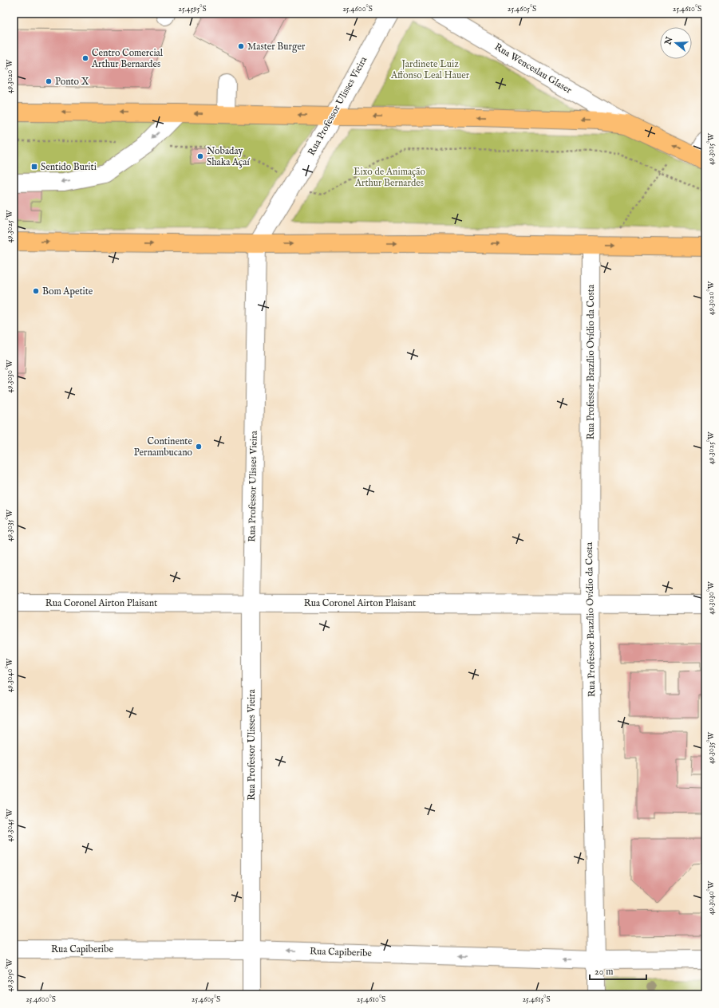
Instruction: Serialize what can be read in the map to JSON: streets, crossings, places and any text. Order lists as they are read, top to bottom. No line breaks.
{"streets":{"street":["Rua Wenceslau Glaser","Rua Professor Ulisses Vieira","Rua Professor Brazílio Ovídio da Costa","Rua Coronel Airton Plaisant","Rua Capiberibe"]},"crossings":[["Rua Professor Ulisses Vieira","Rua Coronel Airton Plaisant"],["Rua Professor Ulisses Vieira","Rua Capiberibe"],["Rua Professor Brazílio Ovídio da Costa","Rua Coronel Airton Plaisant"],["Rua Professor Brazílio Ovídio da Costa","Rua Capiberibe"]],"one_way":["Rua Capiberibe"],"parks":["Jardinete Luiz Affonso Leal Hauer","Eixo de Animação Arthur Bernardes"],"places":{"other":["Master Burger","Centro Comercial Arthur Bernardes","Ponto X","Nobaday Shaka Açaí","Bom Apetite","Continente Pernambucano"],"transit":["Sentido Buriti"]},"scale_bar":"20 m","north":"left","coordinates":["25.4595°S","25.4600°S","25.4605°S","25.4610°S","49.3020°W","49.3015°W","49.3025°W","49.3030°W","49.3035°W","49.3040°W","49.3045°W","49.3050°W","25.4615°S"]}
